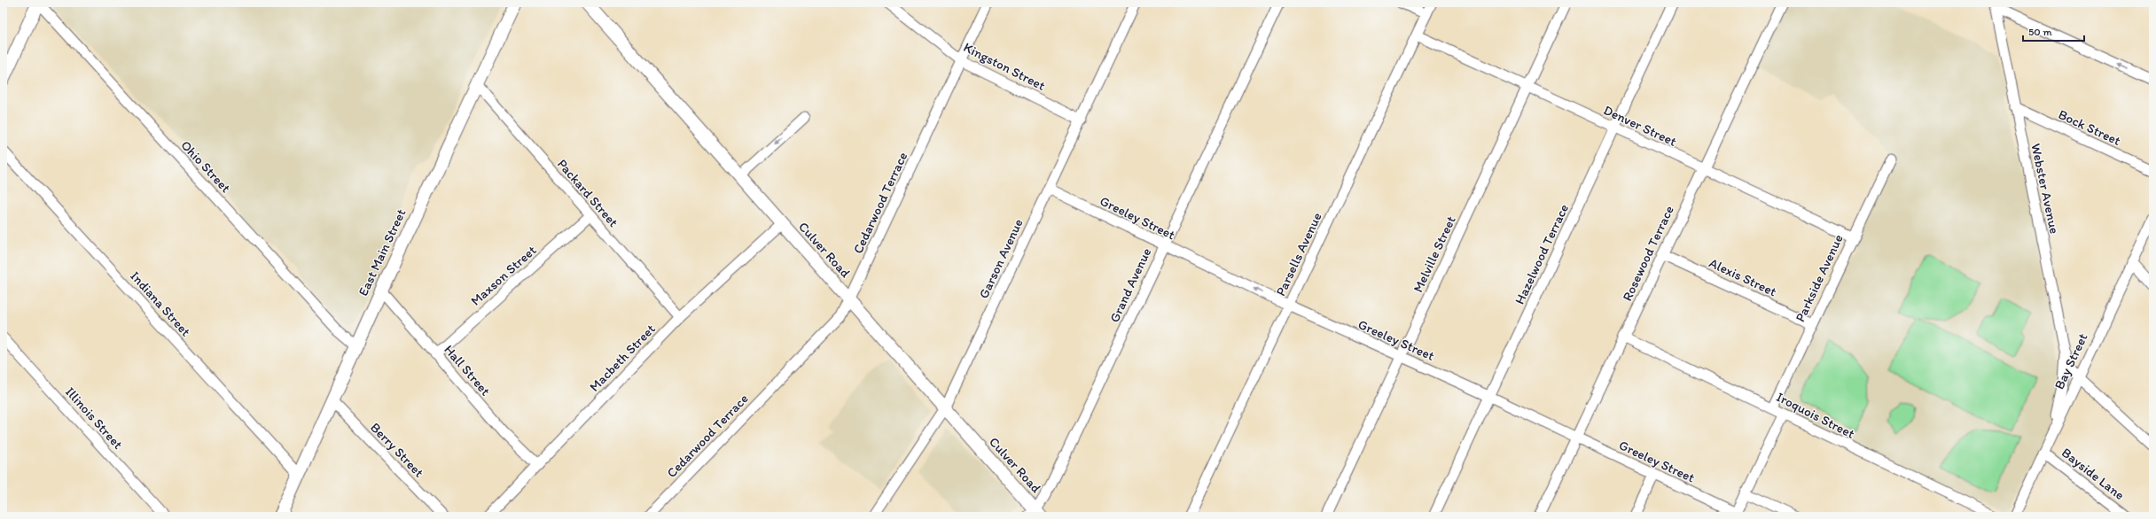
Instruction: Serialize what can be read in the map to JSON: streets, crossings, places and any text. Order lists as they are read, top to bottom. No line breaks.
{"streets":{"main road":["Culver Road","East Main Street"],"street":["Kingston Street","Denver Street","Bock Street","Ohio Street","Webster Avenue","Packard Street","Cedarwood Terrace","Greeley Street","Rosewood Terrace","Parsells Avenue","Melville Street","Hazelwood Terrace","Garson Avenue","Maxson Street","Alexis Street","Parkside Avenue","Grand Avenue","Indiana Street","Macbeth Street","Bay Street","Hall Street","Iroquois Street","Illinois Street","Berry Street","Bayside Lane"]},"crossings":[["Kingston Street","Cedarwood Terrace"],["Kingston Street","Garson Avenue"],["Denver Street","Rosewood Terrace"],["Denver Street","Parsells Avenue"],["Denver Street","Melville Street"],["Denver Street","Hazelwood Terrace"],["Denver Street","Parkside Avenue"],["Bock Street","Webster Avenue"],["Ohio Street","East Main Street"],["Webster Avenue","Bay Street"],["Packard Street","East Main Street"],["Packard Street","Maxson Street"],["Packard Street","Macbeth Street"],["Cedarwood Terrace","Culver Road"],["Greeley Street","Rosewood Terrace"],["Greeley Street","Parsells Avenue"],["Greeley Street","Melville Street"],["Greeley Street","Hazelwood Terrace"],["Greeley Street","Garson Avenue"],["Greeley Street","Grand Avenue"],["Culver Road","Garson Avenue"],["Culver Road","Grand Avenue"],["Culver Road","Macbeth Street"],["East Main Street","Indiana Street"],["East Main Street","Hall Street"],["East Main Street","Berry Street"],["Rosewood Terrace","Alexis Street"],["Rosewood Terrace","Iroquois Street"],["Maxson Street","Hall Street"],["Alexis Street","Parkside Avenue"],["Parkside Avenue","Iroquois Street"],["Macbeth Street","Hall Street"],["Bay Street","Bayside Lane"]],"scale_bar":"50 m"}
